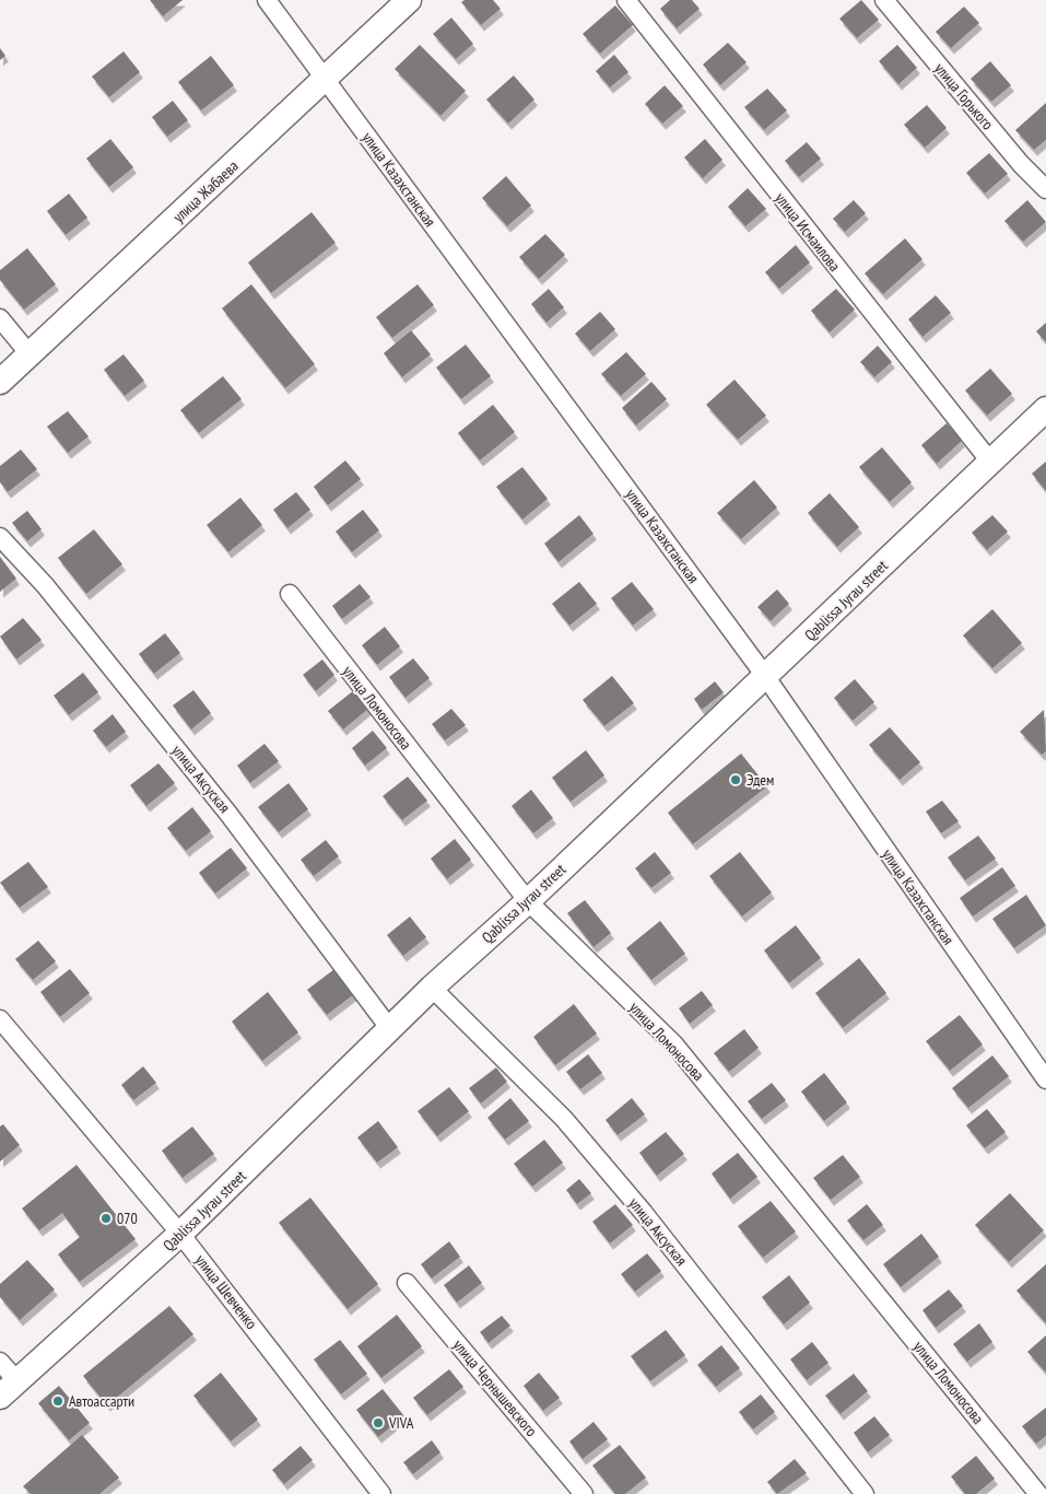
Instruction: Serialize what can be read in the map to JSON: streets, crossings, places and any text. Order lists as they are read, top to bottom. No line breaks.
{"streets":{"street":["улица Горького","улица Казахстанская","улица Жабаева","улица Исмаилова","Qablissa Jyrau street","улица Ломоносова","улица Аксуская","улица Шевченко","улица Чернышевского"]},"crossings":[["улица Казахстанская","улица Жабаева"],["улица Казахстанская","Qablissa Jyrau street"],["улица Исмаилова","Qablissa Jyrau street"],["Qablissa Jyrau street","улица Ломоносова"],["Qablissa Jyrau street","улица Аксуская"],["Qablissa Jyrau street","улица Шевченко"]],"places":["Эдем","070","Автоассарти","VIVA"]}
